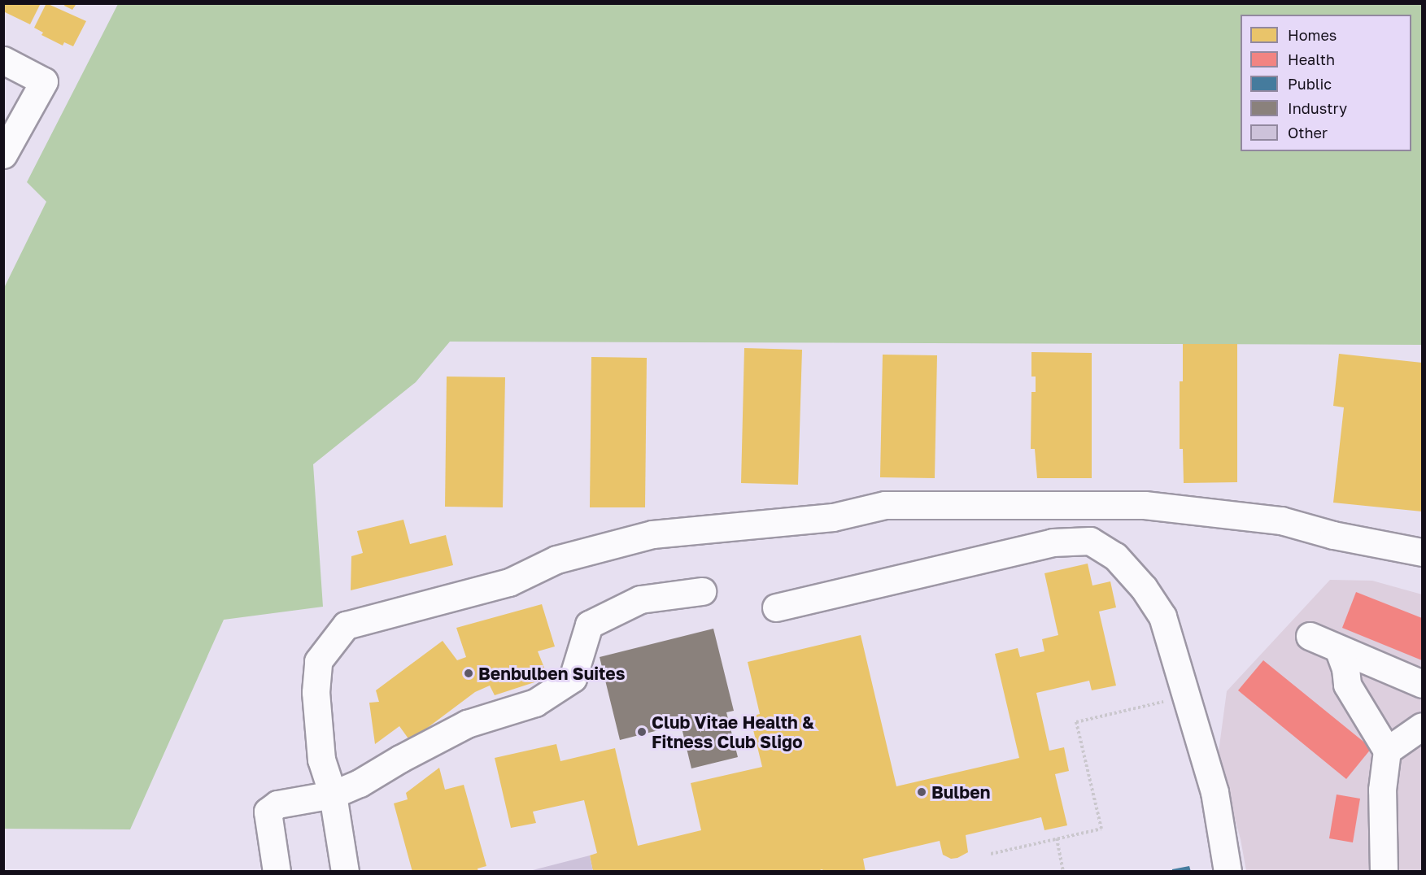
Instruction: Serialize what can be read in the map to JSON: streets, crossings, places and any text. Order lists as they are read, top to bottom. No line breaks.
{"places":["Benbulben Suites","Club Vitae Health & Fitness Club Sligo","Bulben"],"legend":["Homes","Health","Public","Industry","Other"]}
